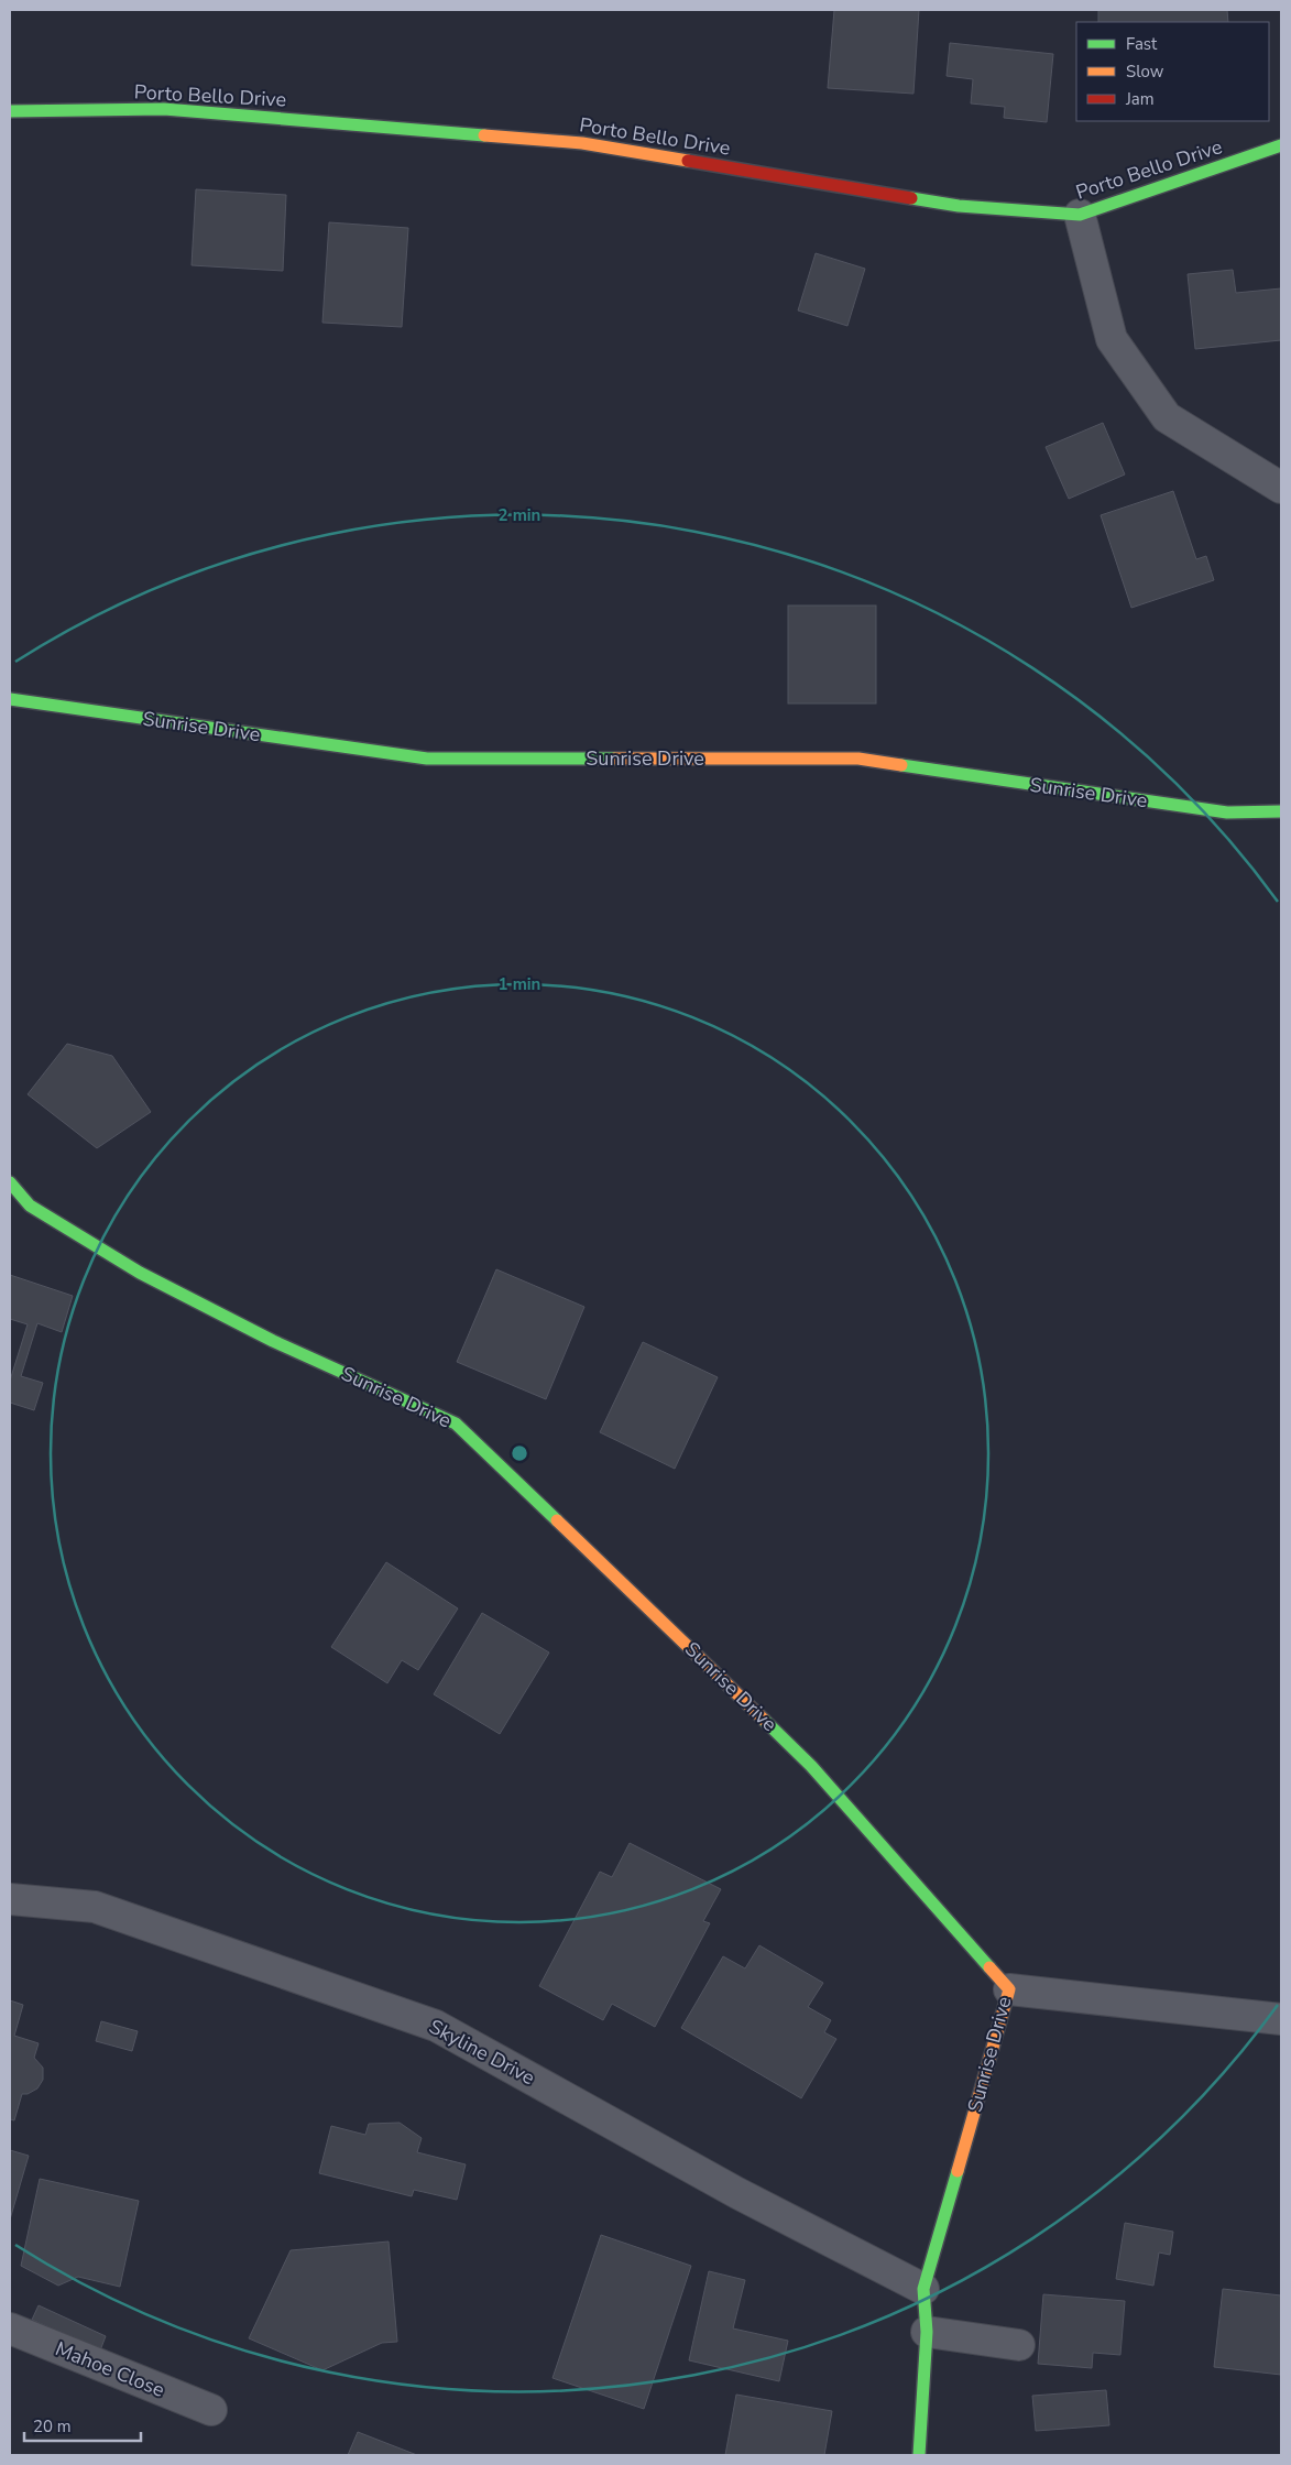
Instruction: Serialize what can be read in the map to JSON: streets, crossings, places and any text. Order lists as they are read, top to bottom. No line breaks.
{"streets":{"street":["Porto Bello Drive","Sunrise Drive","Skyline Drive","Mahoe Close"]},"crossings":[["Sunrise Drive","Skyline Drive"]],"legend":["Fast","Slow","Jam"],"scale_bar":"20 m","rings":["2 min","1 min"]}
